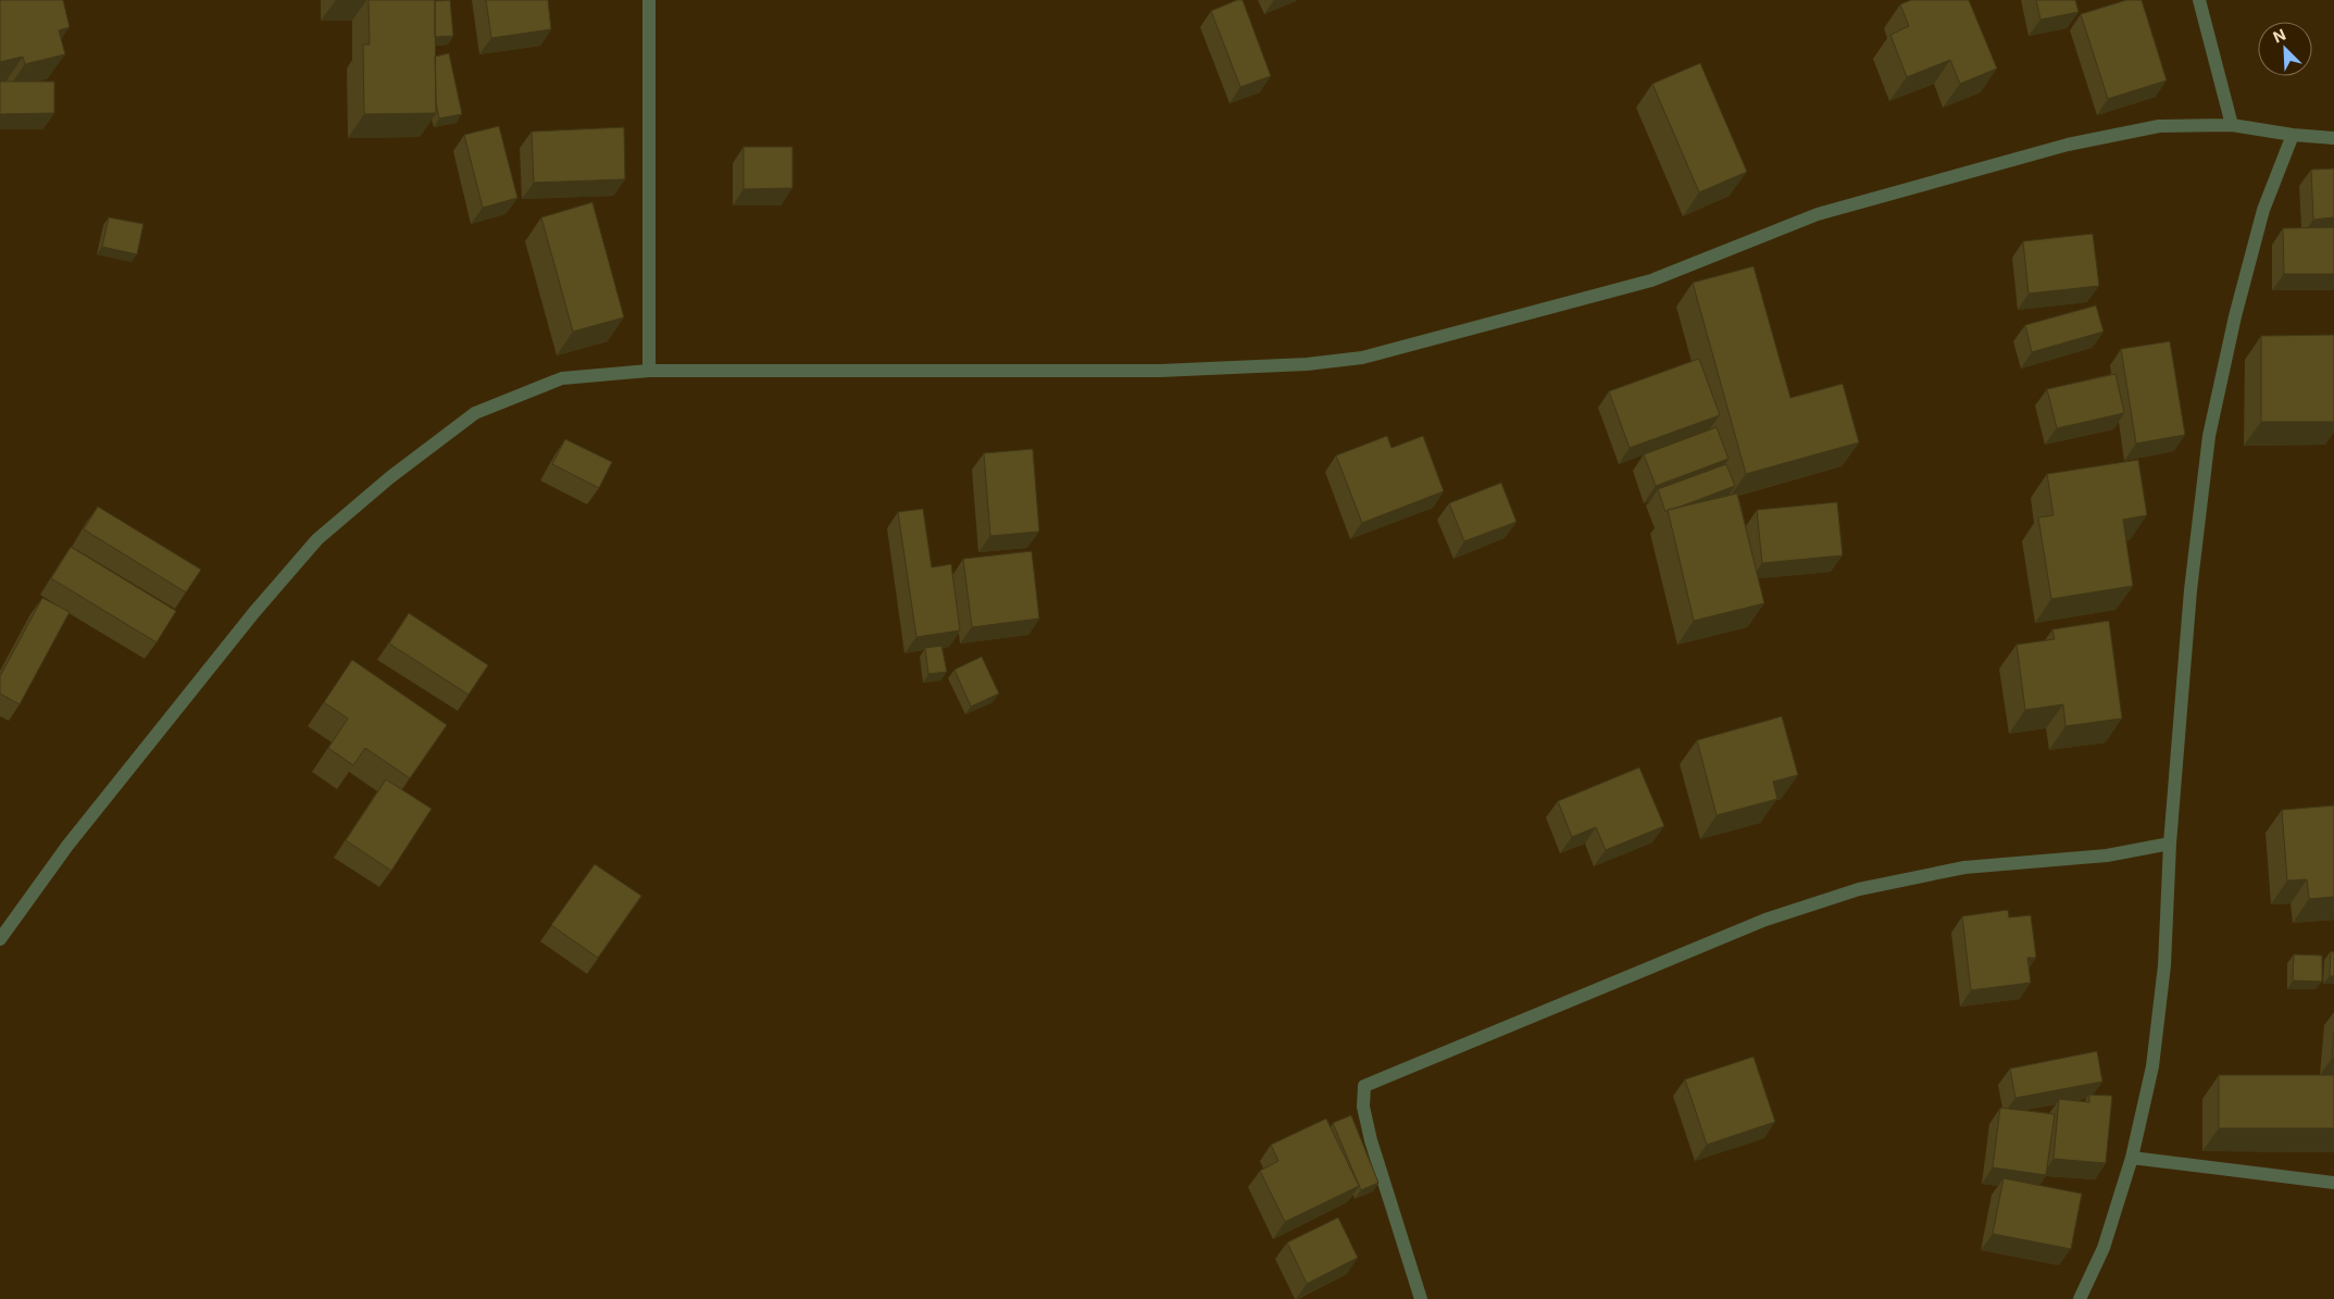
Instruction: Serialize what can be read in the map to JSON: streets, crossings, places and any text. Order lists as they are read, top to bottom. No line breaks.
{"north":"top left"}
